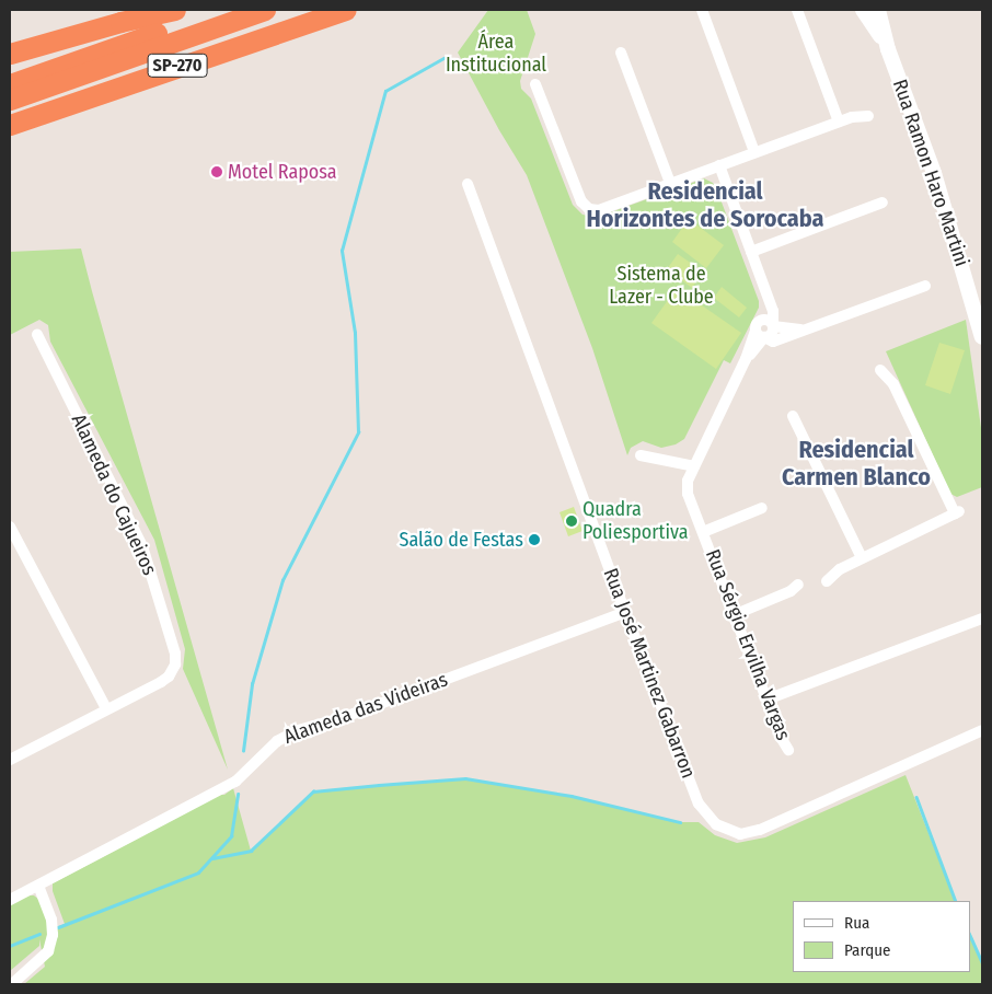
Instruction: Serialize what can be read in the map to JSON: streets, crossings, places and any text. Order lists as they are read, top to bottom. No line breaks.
{"streets":{"highway":["SP-270"],"main road":["Rua Ramon Haro Martini"],"street":["Alameda do Cajueiros","Rua Sérgio Ervilha Vargas","Rua José Martinez Gabarron","Alameda das Videiras"]},"crossings":[["Rua José Martinez Gabarron","Alameda das Videiras"]],"districts":["Residencial Horizontes de Sorocaba","Residencial Carmen Blanco"],"parks":["Área Institucional","Sistema de Lazer - Clube"],"places":["Motel Raposa","Quadra Poliesportiva","Salão de Festas"],"legend":["Rua","Parque"]}
